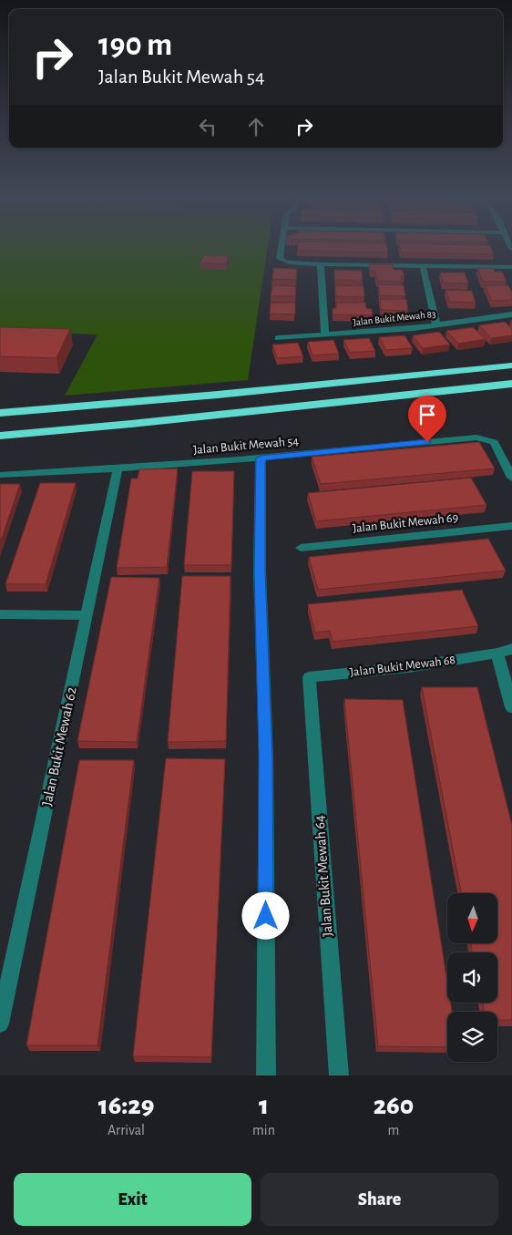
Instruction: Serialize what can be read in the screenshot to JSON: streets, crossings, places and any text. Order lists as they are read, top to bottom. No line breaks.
{"streets":{"street":["Jalan Bukit Mewah 83","Jalan Bukit Mewah 54","Jalan Bukit Mewah 69","Jalan Bukit Mewah 68","Jalan Bukit Mewah 62","Jalan Bukit Mewah 64"]},"crossings":[["Jalan Bukit Mewah 54","Jalan Bukit Mewah 62"],["Jalan Bukit Mewah 68","Jalan Bukit Mewah 64"]],"north":"bottom","page":{"turn":["190 m","Jalan Bukit Mewah 54"],"eta":["16:29","Arrival","1","min","260","m"],"buttons":["Exit","Share"]}}
